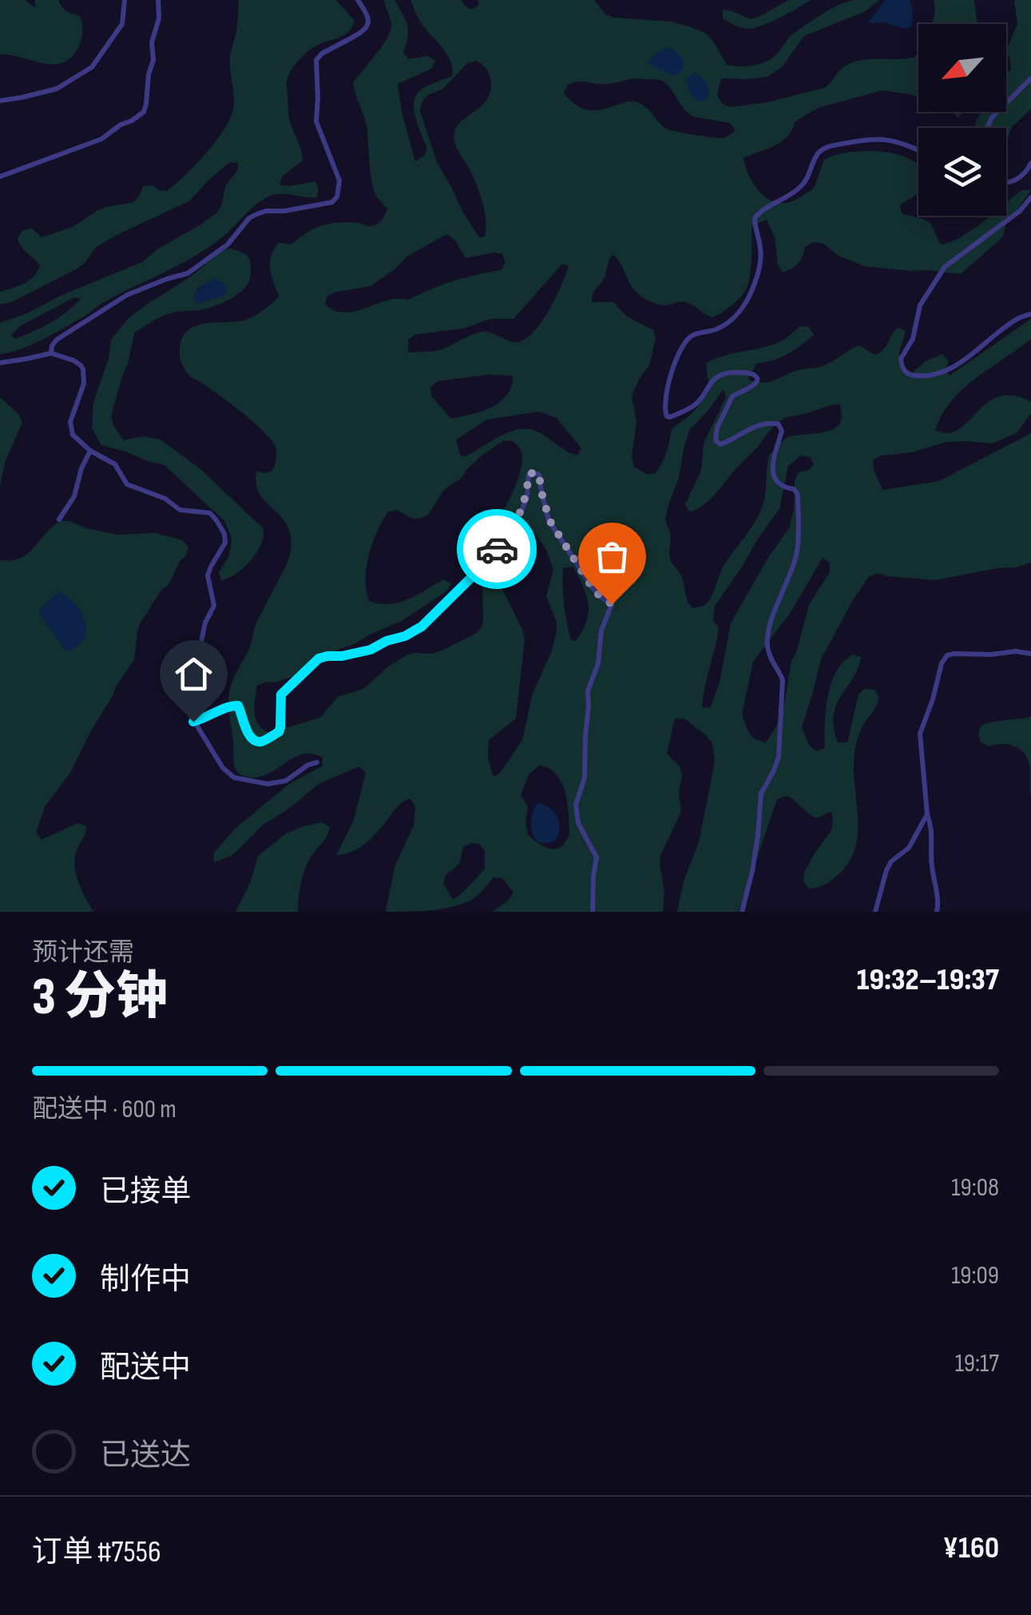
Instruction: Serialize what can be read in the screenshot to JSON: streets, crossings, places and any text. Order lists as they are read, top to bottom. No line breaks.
{"north":"bottom left","page":{"heading":["3 分钟","预计还需","19:32–19:37"],"panel":["订单 #7556","¥160"],"bar":"配送中 · 600 m","list":[["已接单","19:08"],["制作中","19:09"],["配送中","19:17"],"已送达"]}}
